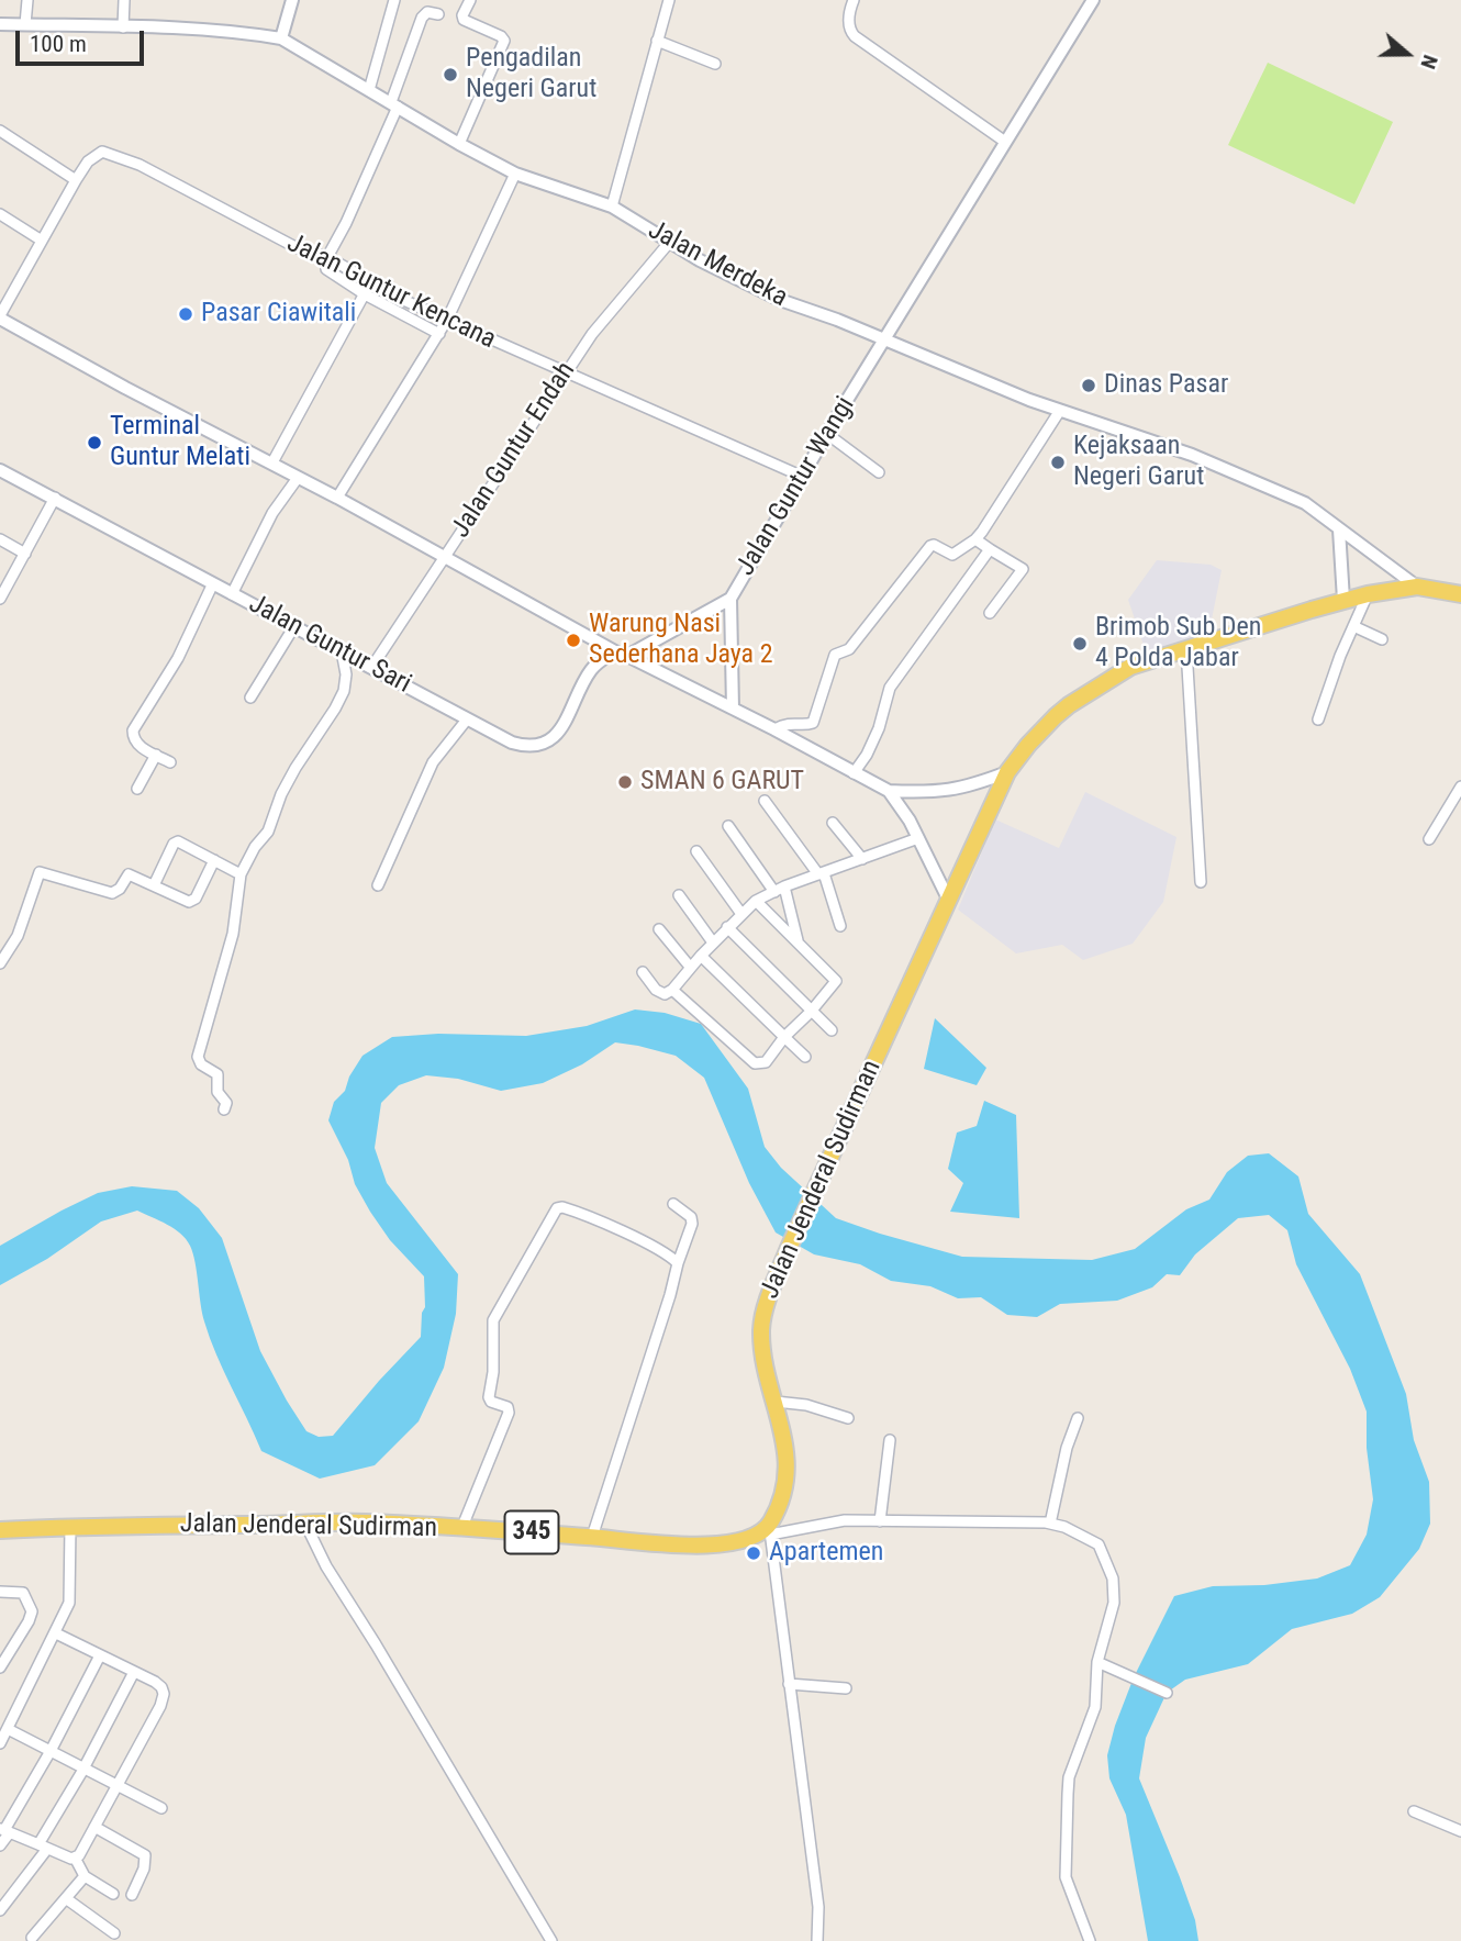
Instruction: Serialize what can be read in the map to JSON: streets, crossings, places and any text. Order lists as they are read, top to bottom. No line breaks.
{"streets":{"main road":["Jalan Jenderal Sudirman","345"],"street":["Jalan Merdeka","Jalan Guntur Kencana","Jalan Guntur Endah","Jalan Guntur Wangi","Jalan Guntur Sari"]},"crossings":[["Jalan Merdeka","Jalan Guntur Endah"],["Jalan Merdeka","Jalan Guntur Wangi"],["Jalan Merdeka","Jalan Jenderal Sudirman"],["Jalan Guntur Kencana","Jalan Guntur Endah"],["Jalan Guntur Kencana","Jalan Guntur Wangi"],["Jalan Guntur Endah","Jalan Guntur Sari"],["Jalan Guntur Wangi","Jalan Guntur Sari"]],"places":["Pengadilan Negeri Garut","Pasar Ciawitali","Dinas Pasar","Terminal Guntur Melati","Kejaksaan Negeri Garut","Warung Nasi Sederhana Jaya 2","Brimob Sub Den 4 Polda Jabar","SMAN 6 GARUT","Apartemen"],"scale_bar":"100 m","north":"right"}
